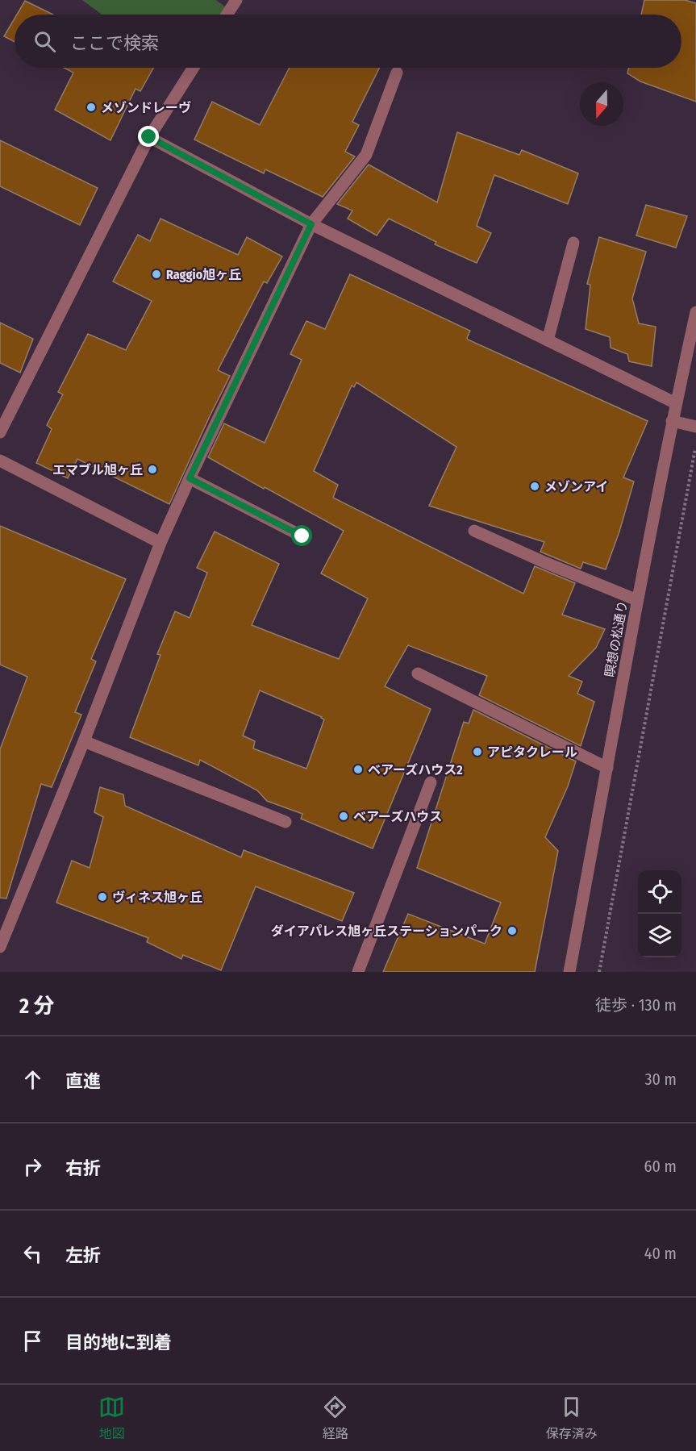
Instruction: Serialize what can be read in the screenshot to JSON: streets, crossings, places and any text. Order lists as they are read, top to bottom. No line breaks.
{"streets":{"street":["瞑想の松通り"]},"places":["メゾンドレーヴ","Raggio旭ヶ丘","エマブル旭ヶ丘","メゾンアイ","アピタクレール","ベアーズハウス2","ベアーズハウス","ヴィネス旭ヶ丘","ダイアパレス旭ヶ丘ステーションパーク"],"north":"bottom","page":{"search":"ここで検索","heading":["2 分","徒歩 · 130 m"],"list":[["直進","30 m"],["右折","60 m"],["左折","40 m"],"目的地に到着"],"nav":["地図","経路","保存済み"]}}
